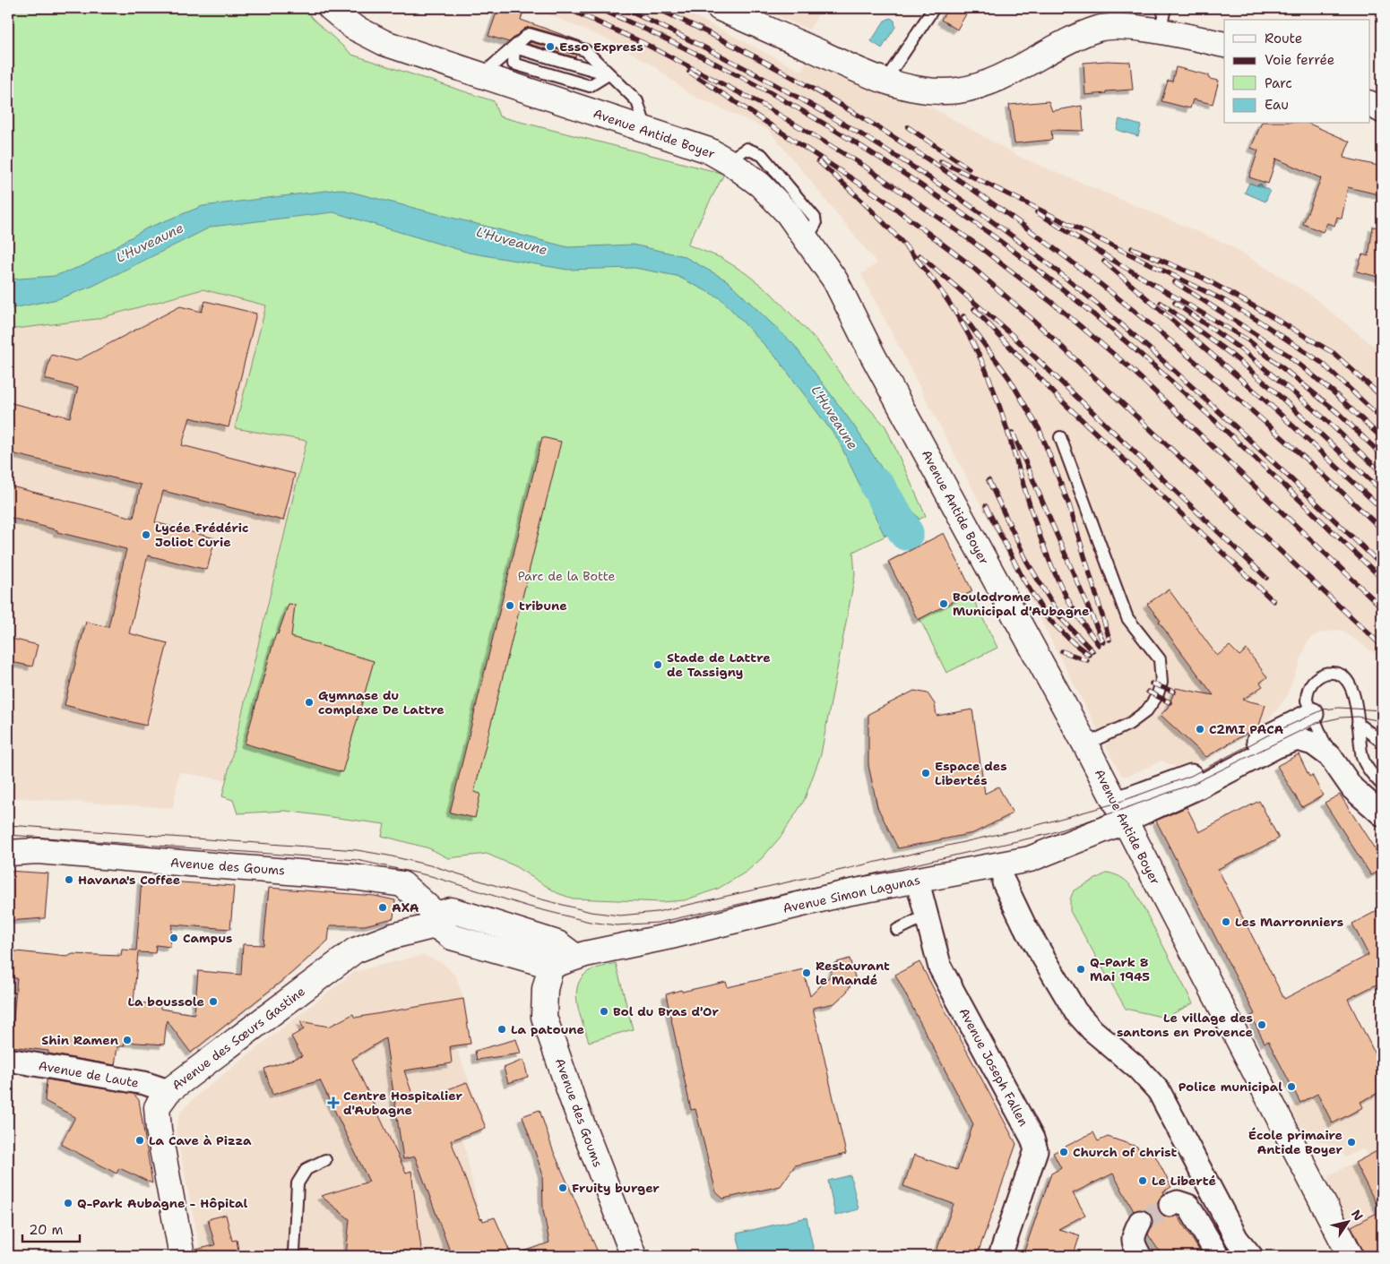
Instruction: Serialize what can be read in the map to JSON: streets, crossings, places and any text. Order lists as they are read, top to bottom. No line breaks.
{"streets":{"main road":["Avenue Antide Boyer","Avenue des Goums","Avenue Simon Lagunas","Avenue des Sœurs Gastine"],"street":["Avenue Joseph Fallen","Avenue de Laute"]},"crossings":[["Avenue Antide Boyer","Avenue Simon Lagunas"],["Avenue des Goums","Avenue Simon Lagunas"],["Avenue des Goums","Avenue des Sœurs Gastine"],["Avenue Simon Lagunas","Avenue des Sœurs Gastine"],["Avenue Simon Lagunas","Avenue Joseph Fallen"],["Avenue des Sœurs Gastine","Avenue de Laute"]],"water":["L'Huveaune"],"parks":["Parc de la Botte"],"places":{"other":["Esso Express","Lycée Frédéric Joliot Curie","Boulodrome Municipal d'Aubagne","tribune","Stade de Lattre de Tassigny","Gymnase du complexe De Lattre","C2MI PACA","Espace des Libertés","Havana's Coffee","AXA","Les Marronniers","Campus","Q-Park 8 Mai 1945","Restaurant le Mandé","La boussole","Bol du Bras d'Or","Le village des santons en Provence","La patoune","Shin Ramen","Police municipal","La Cave à Pizza","École primaire Antide Boyer","Church of christ","Le Liberté","Fruity burger","Q-Park Aubagne - Hôpital"],"health":["Centre Hospitalier d'Aubagne"]},"legend":["Route","Voie ferrée","Parc","Eau"],"scale_bar":"20 m","north":"top right"}
